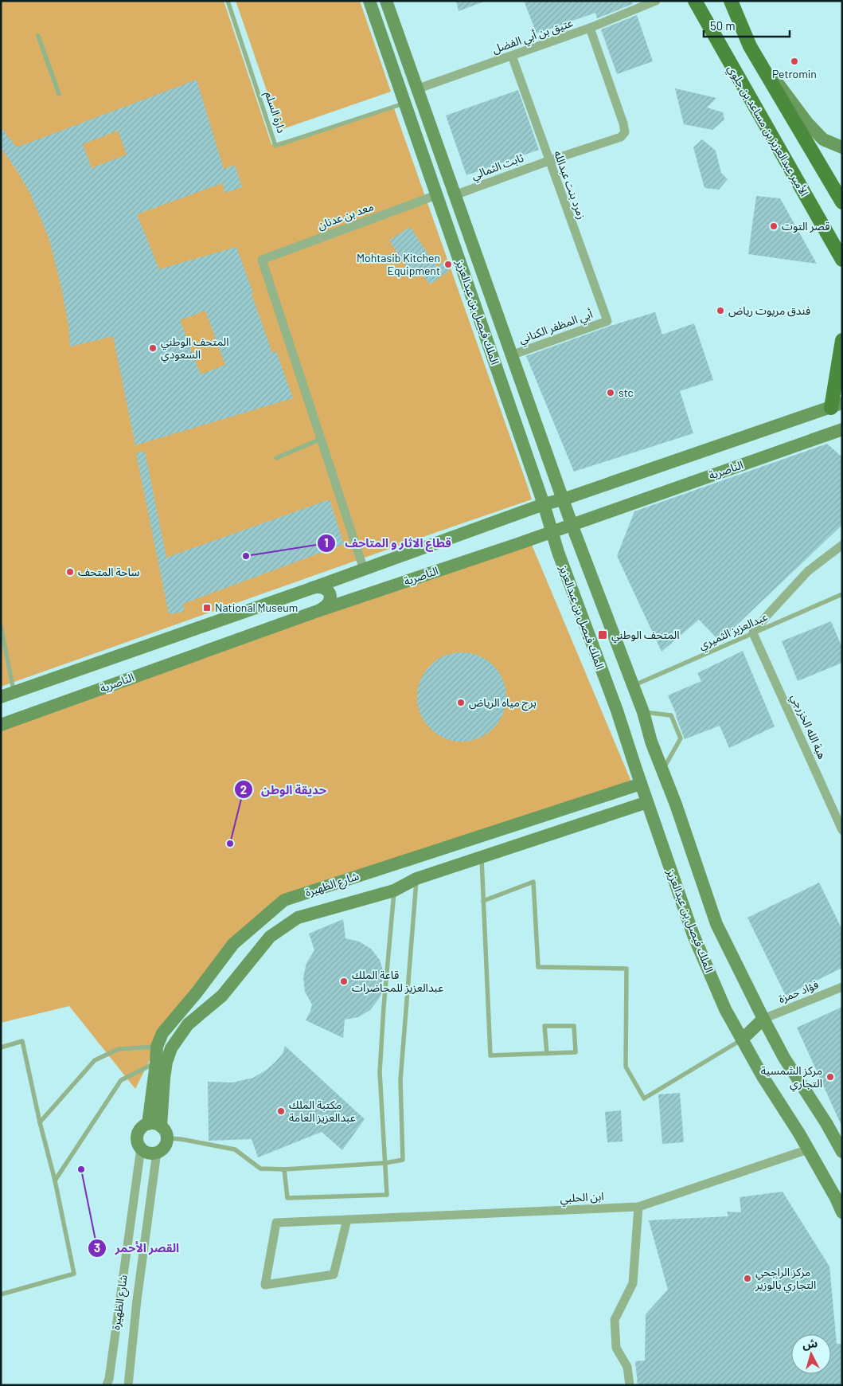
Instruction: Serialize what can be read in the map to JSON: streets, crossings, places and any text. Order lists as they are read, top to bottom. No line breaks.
{"streets":{"main road":["الأمير عبدالعزيز بن مساعد بن جلوي"],"street":["عتيق بن أبي الفضل","ثابت الثمالي","زمرد بنت عبدالله","معد بن عدنان","الملك فيصل بن عبدالعزيز","أبي المظفر الكناني","الناصرية","هبة الله الخزرجي","شارع الظهيرة","فؤاد حمزة","ابن الحلبي"],"lane":["دارة السلم","عبدالعزيز الثميري"]},"crossings":[["عتيق بن أبي الفضل","ثابت الثمالي"],["عتيق بن أبي الفضل","زمرد بنت عبدالله"],["عتيق بن أبي الفضل","الملك فيصل بن عبدالعزيز"],["دارة السلم","الملك فيصل بن عبدالعزيز"],["ثابت الثمالي","زمرد بنت عبدالله"],["ثابت الثمالي","الملك فيصل بن عبدالعزيز"],["زمرد بنت عبدالله","أبي المظفر الكناني"],["معد بن عدنان","الملك فيصل بن عبدالعزيز"],["الملك فيصل بن عبدالعزيز","أبي المظفر الكناني"],["الملك فيصل بن عبدالعزيز","الناصرية"],["الملك فيصل بن عبدالعزيز","عبدالعزيز الثميري"],["الملك فيصل بن عبدالعزيز","شارع الظهيرة"],["الملك فيصل بن عبدالعزيز","فؤاد حمزة"],["الملك فيصل بن عبدالعزيز","ابن الحلبي"],["عبدالعزيز الثميري","هبة الله الخزرجي"]],"places":{"other":["Petromin","قصر التوت","Mohtasib Kitchen Equipment","فندق مريوت رياض","المتحف الوطني السعودي","stc","قطاع الاثار و المتاحف","ساحة المتحف","برج مياه الرياض","حديقة الوطن","قاعة الملك عبدالعزيز للمحاضرات","مركز الشمسية التجاري","مكتبة الملك عبدالعزيز العامة","القصر الأحمر","مركز الراجحي التجاري بالوزير"],"transit":["National Museum","المتحف الوطني"]},"scale_bar":"50 m","north":"top"}
